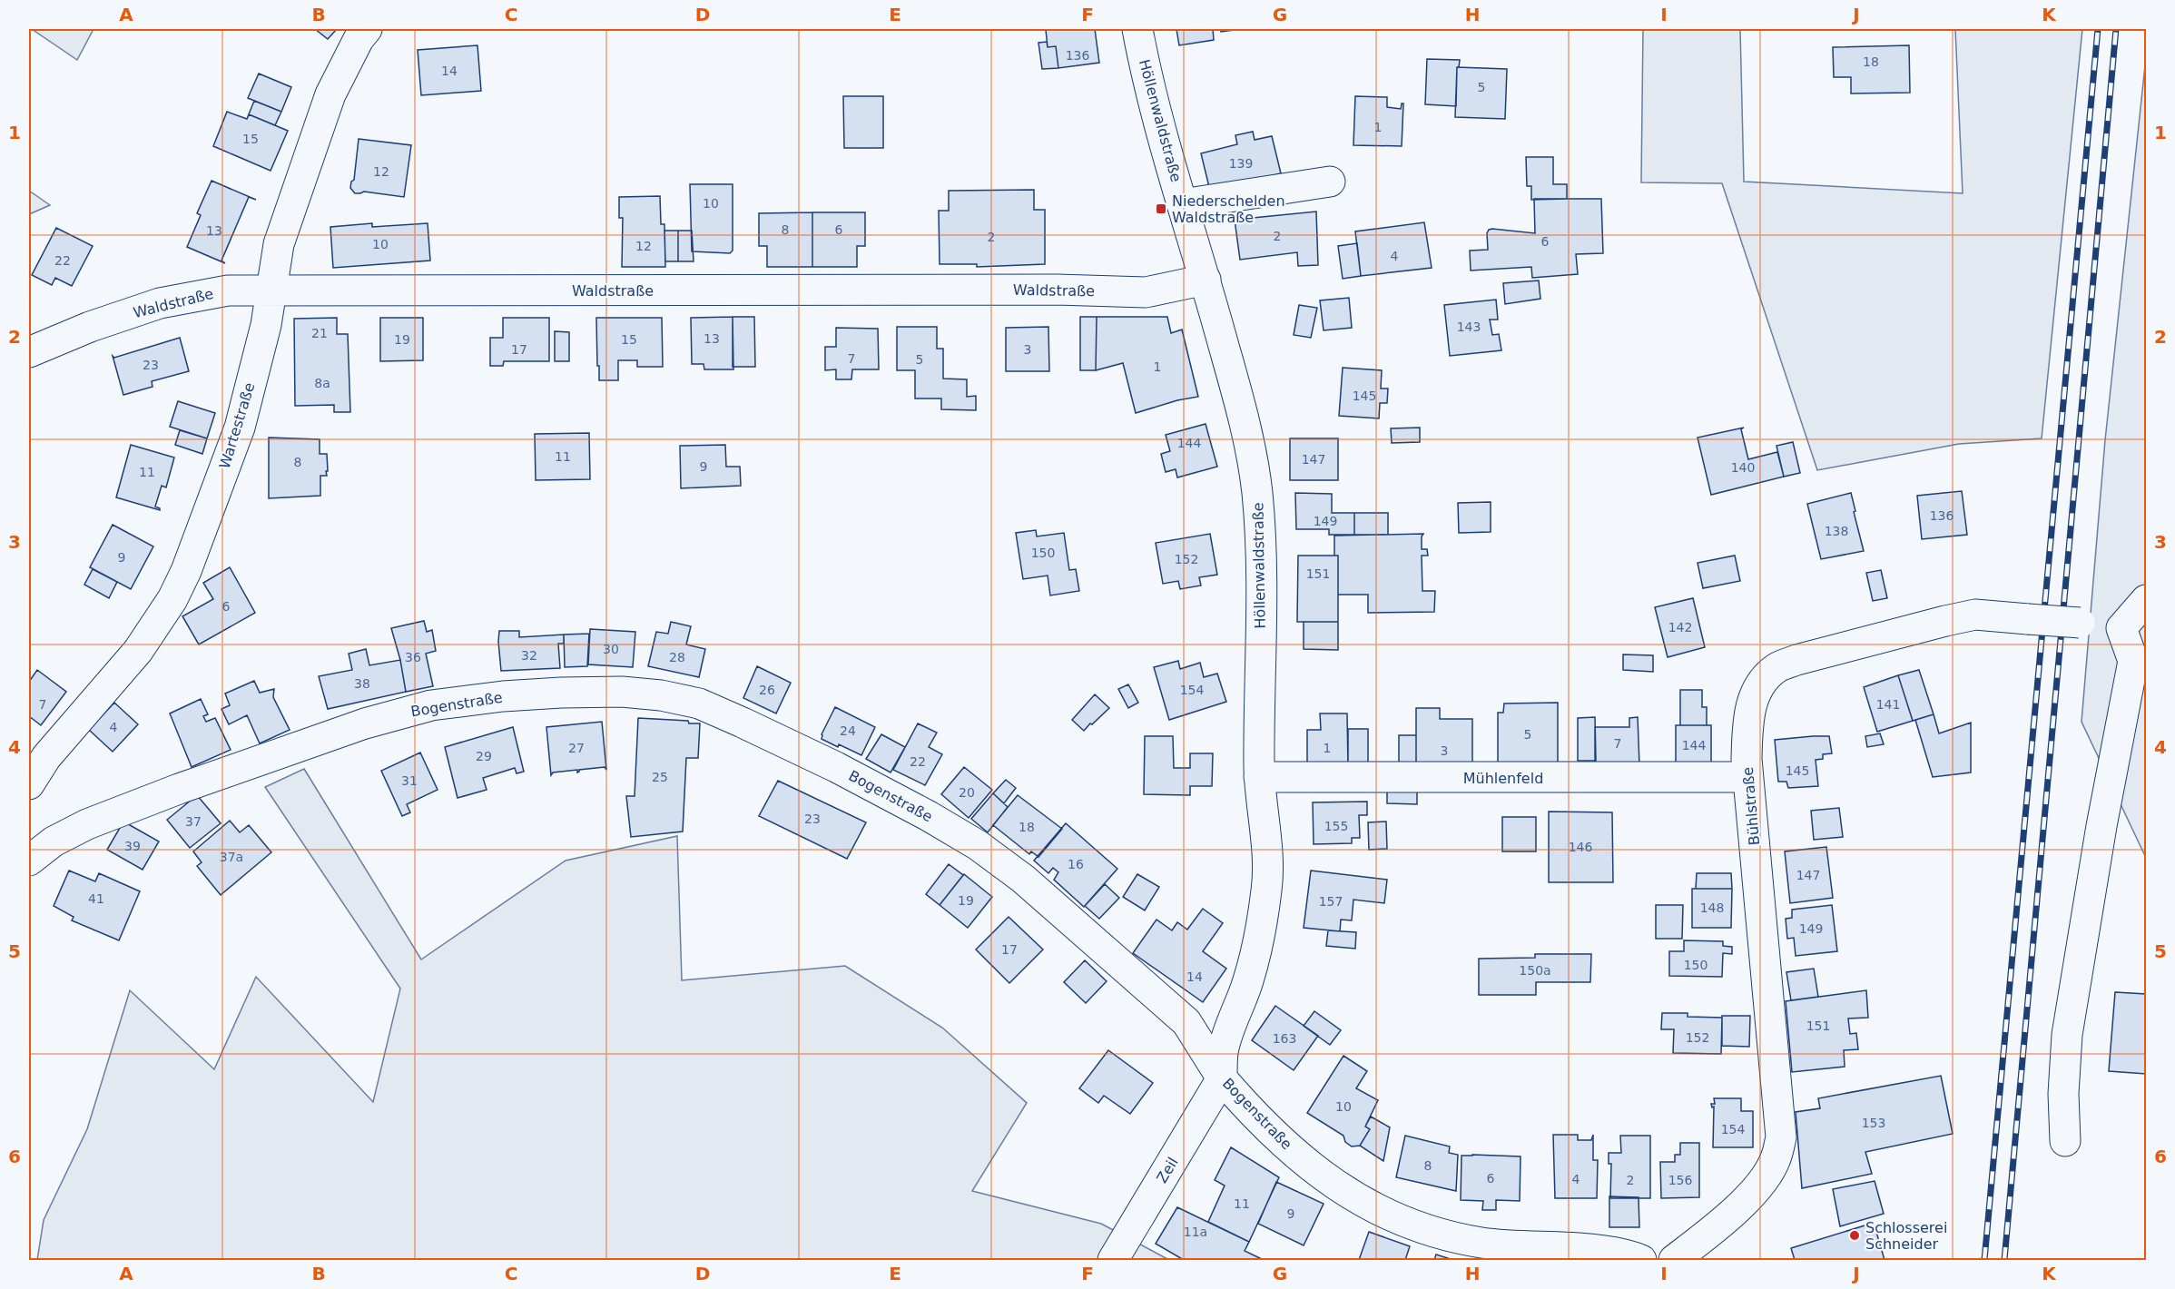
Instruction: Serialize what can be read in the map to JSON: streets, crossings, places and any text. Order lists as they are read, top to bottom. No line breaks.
{"streets":{"street":["Höllenwaldstraße","Waldstraße","Wartestraße","Bogenstraße","Mühlenfeld","Bühlstraße","Zeil"]},"crossings":[["Höllenwaldstraße","Waldstraße"],["Höllenwaldstraße","Bogenstraße"],["Höllenwaldstraße","Mühlenfeld"],["Höllenwaldstraße","Zeil"],["Waldstraße","Wartestraße"],["Bogenstraße","Zeil"],["Mühlenfeld","Bühlstraße"]],"places":{"transit":["Niederschelden Waldstraße"],"other":["Schlosserei Schneider"]},"house_numbers":["136","18","14","5","1","15","139","12","10","8","6","13","2","2","6","10","12","4","22","143","21","13","19","15","17","3","7","5","23","1","8a","145","144","11","147","8","9","140","11","136","149","138","150","9","152","151","6","142","30","32","36","28","38","26","154","7","141","4","24","5","7","144","27","1","3","29","22","145","25","31","20","23","37","155","18","39","146","37a","16","147","41","19","157","148","149","17","150","150a","14","151","152","163","10","153","154","8","6","4","2","156","11","9","11a"],"grid":{"columns":["A","B","C","D","E","F","G","H","I","J","K"],"rows":["1","2","3","4","5","6"]}}
